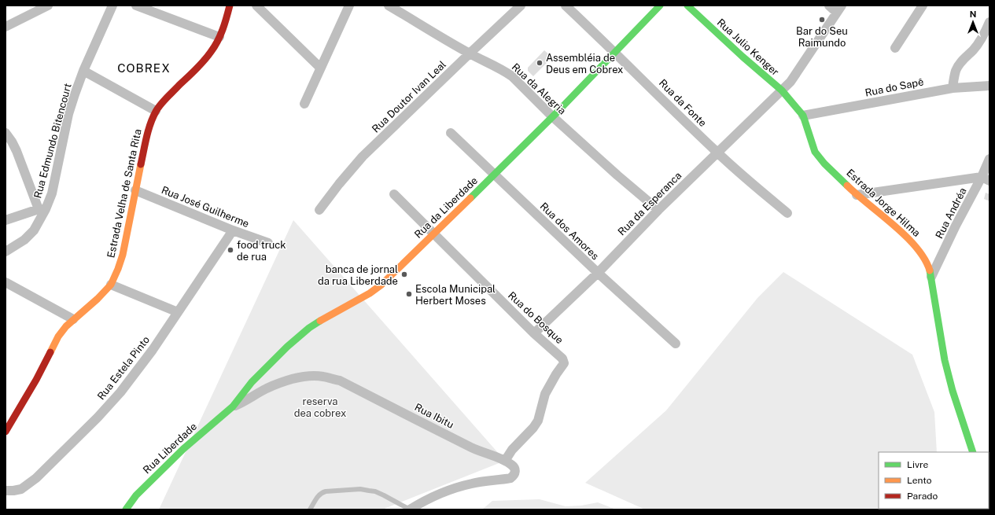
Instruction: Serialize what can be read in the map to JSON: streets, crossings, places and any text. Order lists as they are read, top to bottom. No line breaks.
{"streets":{"street":["Rua Julio Kenger","Rua do Sapê","Rua da Alegria","Rua Doutor Ivan Leal","Rua da Fonte","Rua Edmundo Bitencourt","Estrada Velha de Santa Rita","Estrada Jorge Hilma","Rua da Esperanca","Rua José Guilherme","Rua da Liberdade","Rua Andréa","Rua dos Amores","Rua do Bosque","Rua Estela Pinto","Rua Ibitu","Rua Liberdade"]},"crossings":[["Rua Julio Kenger","Estrada Jorge Hilma"],["Rua Julio Kenger","Rua da Esperanca"],["Rua do Sapê","Estrada Jorge Hilma"],["Rua da Alegria","Rua Doutor Ivan Leal"],["Rua da Alegria","Rua da Esperanca"],["Rua da Alegria","Rua da Liberdade"],["Rua da Fonte","Rua da Esperanca"],["Rua da Fonte","Rua da Liberdade"],["Estrada Velha de Santa Rita","Rua José Guilherme"],["Estrada Jorge Hilma","Rua da Esperanca"],["Estrada Jorge Hilma","Rua Andréa"],["Rua da Esperanca","Rua dos Amores"],["Rua da Esperanca","Rua do Bosque"],["Rua José Guilherme","Rua Estela Pinto"],["Rua da Liberdade","Rua dos Amores"],["Rua da Liberdade","Rua do Bosque"],["Rua da Liberdade","Rua Ibitu"],["Rua da Liberdade","Rua Liberdade"],["Rua do Bosque","Rua Ibitu"],["Rua Ibitu","Rua Liberdade"]],"districts":["COBREX"],"parks":["reserva dea cobrex"],"places":["Bar do Seu Raimundo","Assembléia de Deus em Cobrex","food truck de rua","banca de jornal da rua Liberdade","Escola Municipal Herbert Moses"],"legend":["Livre","Lento","Parado"],"north":"top"}
